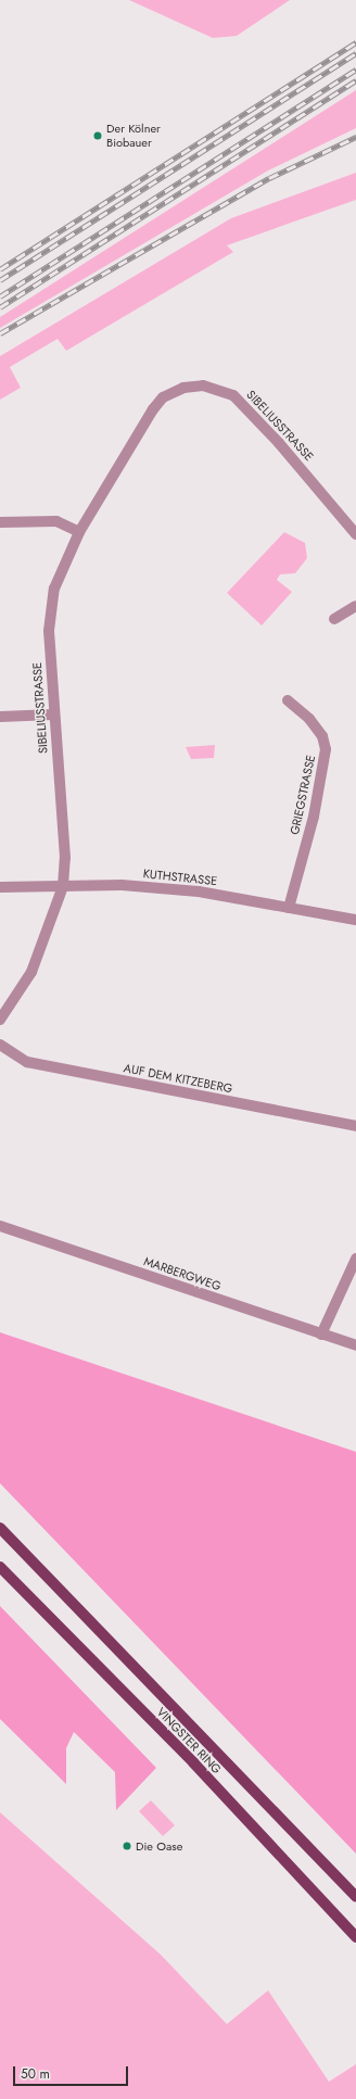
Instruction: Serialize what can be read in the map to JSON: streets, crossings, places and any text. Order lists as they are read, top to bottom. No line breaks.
{"streets":{"main road":["VINGSTER RING"],"street":["SIBELIUSSTRASSE","GRIEGSTRASSE","KUTHSTRASSE","AUF DEM KITZEBERG","MARBERGWEG"]},"crossings":[["SIBELIUSSTRASSE","KUTHSTRASSE"],["GRIEGSTRASSE","KUTHSTRASSE"]],"places":["Der Kölner Biobauer","Die Oase"],"scale_bar":"50 m"}
